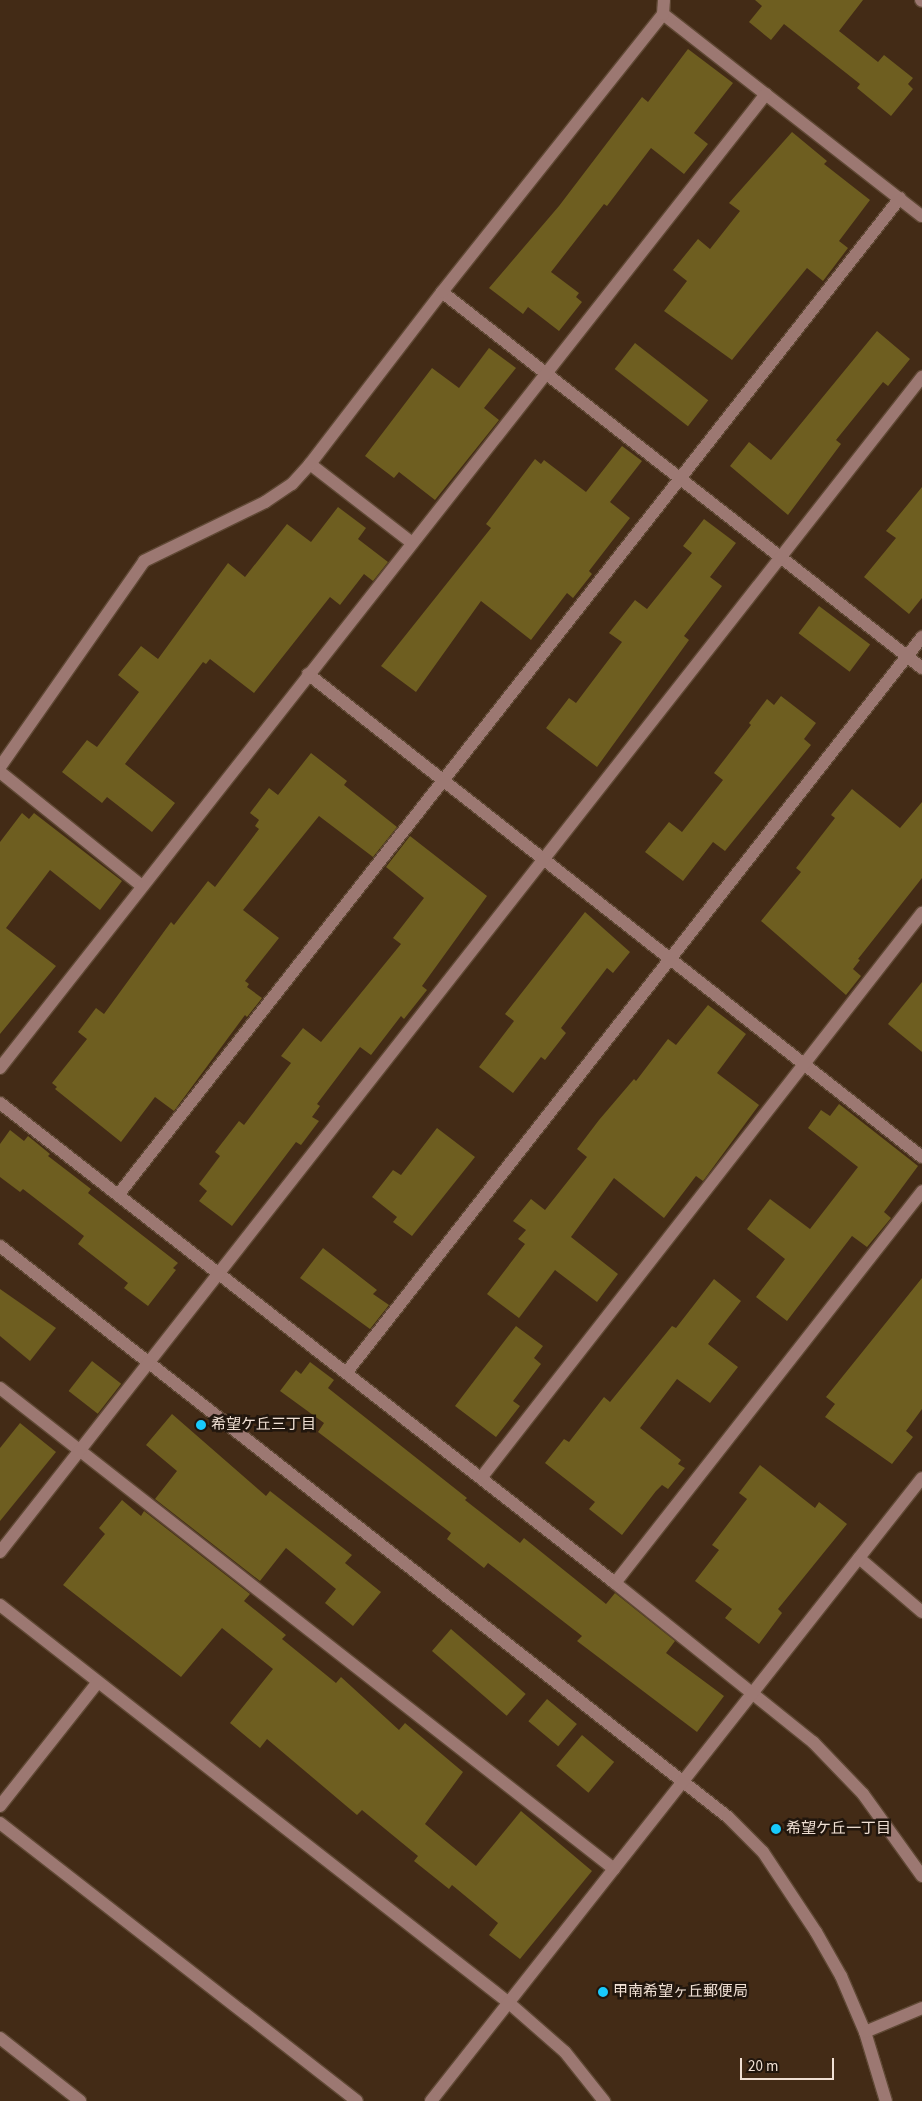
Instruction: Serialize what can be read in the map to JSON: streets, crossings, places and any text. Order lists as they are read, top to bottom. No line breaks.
{"places":["希望ケ丘三丁目","希望ケ丘一丁目","甲南希望ヶ丘郵便局"],"scale_bar":"20 m"}
